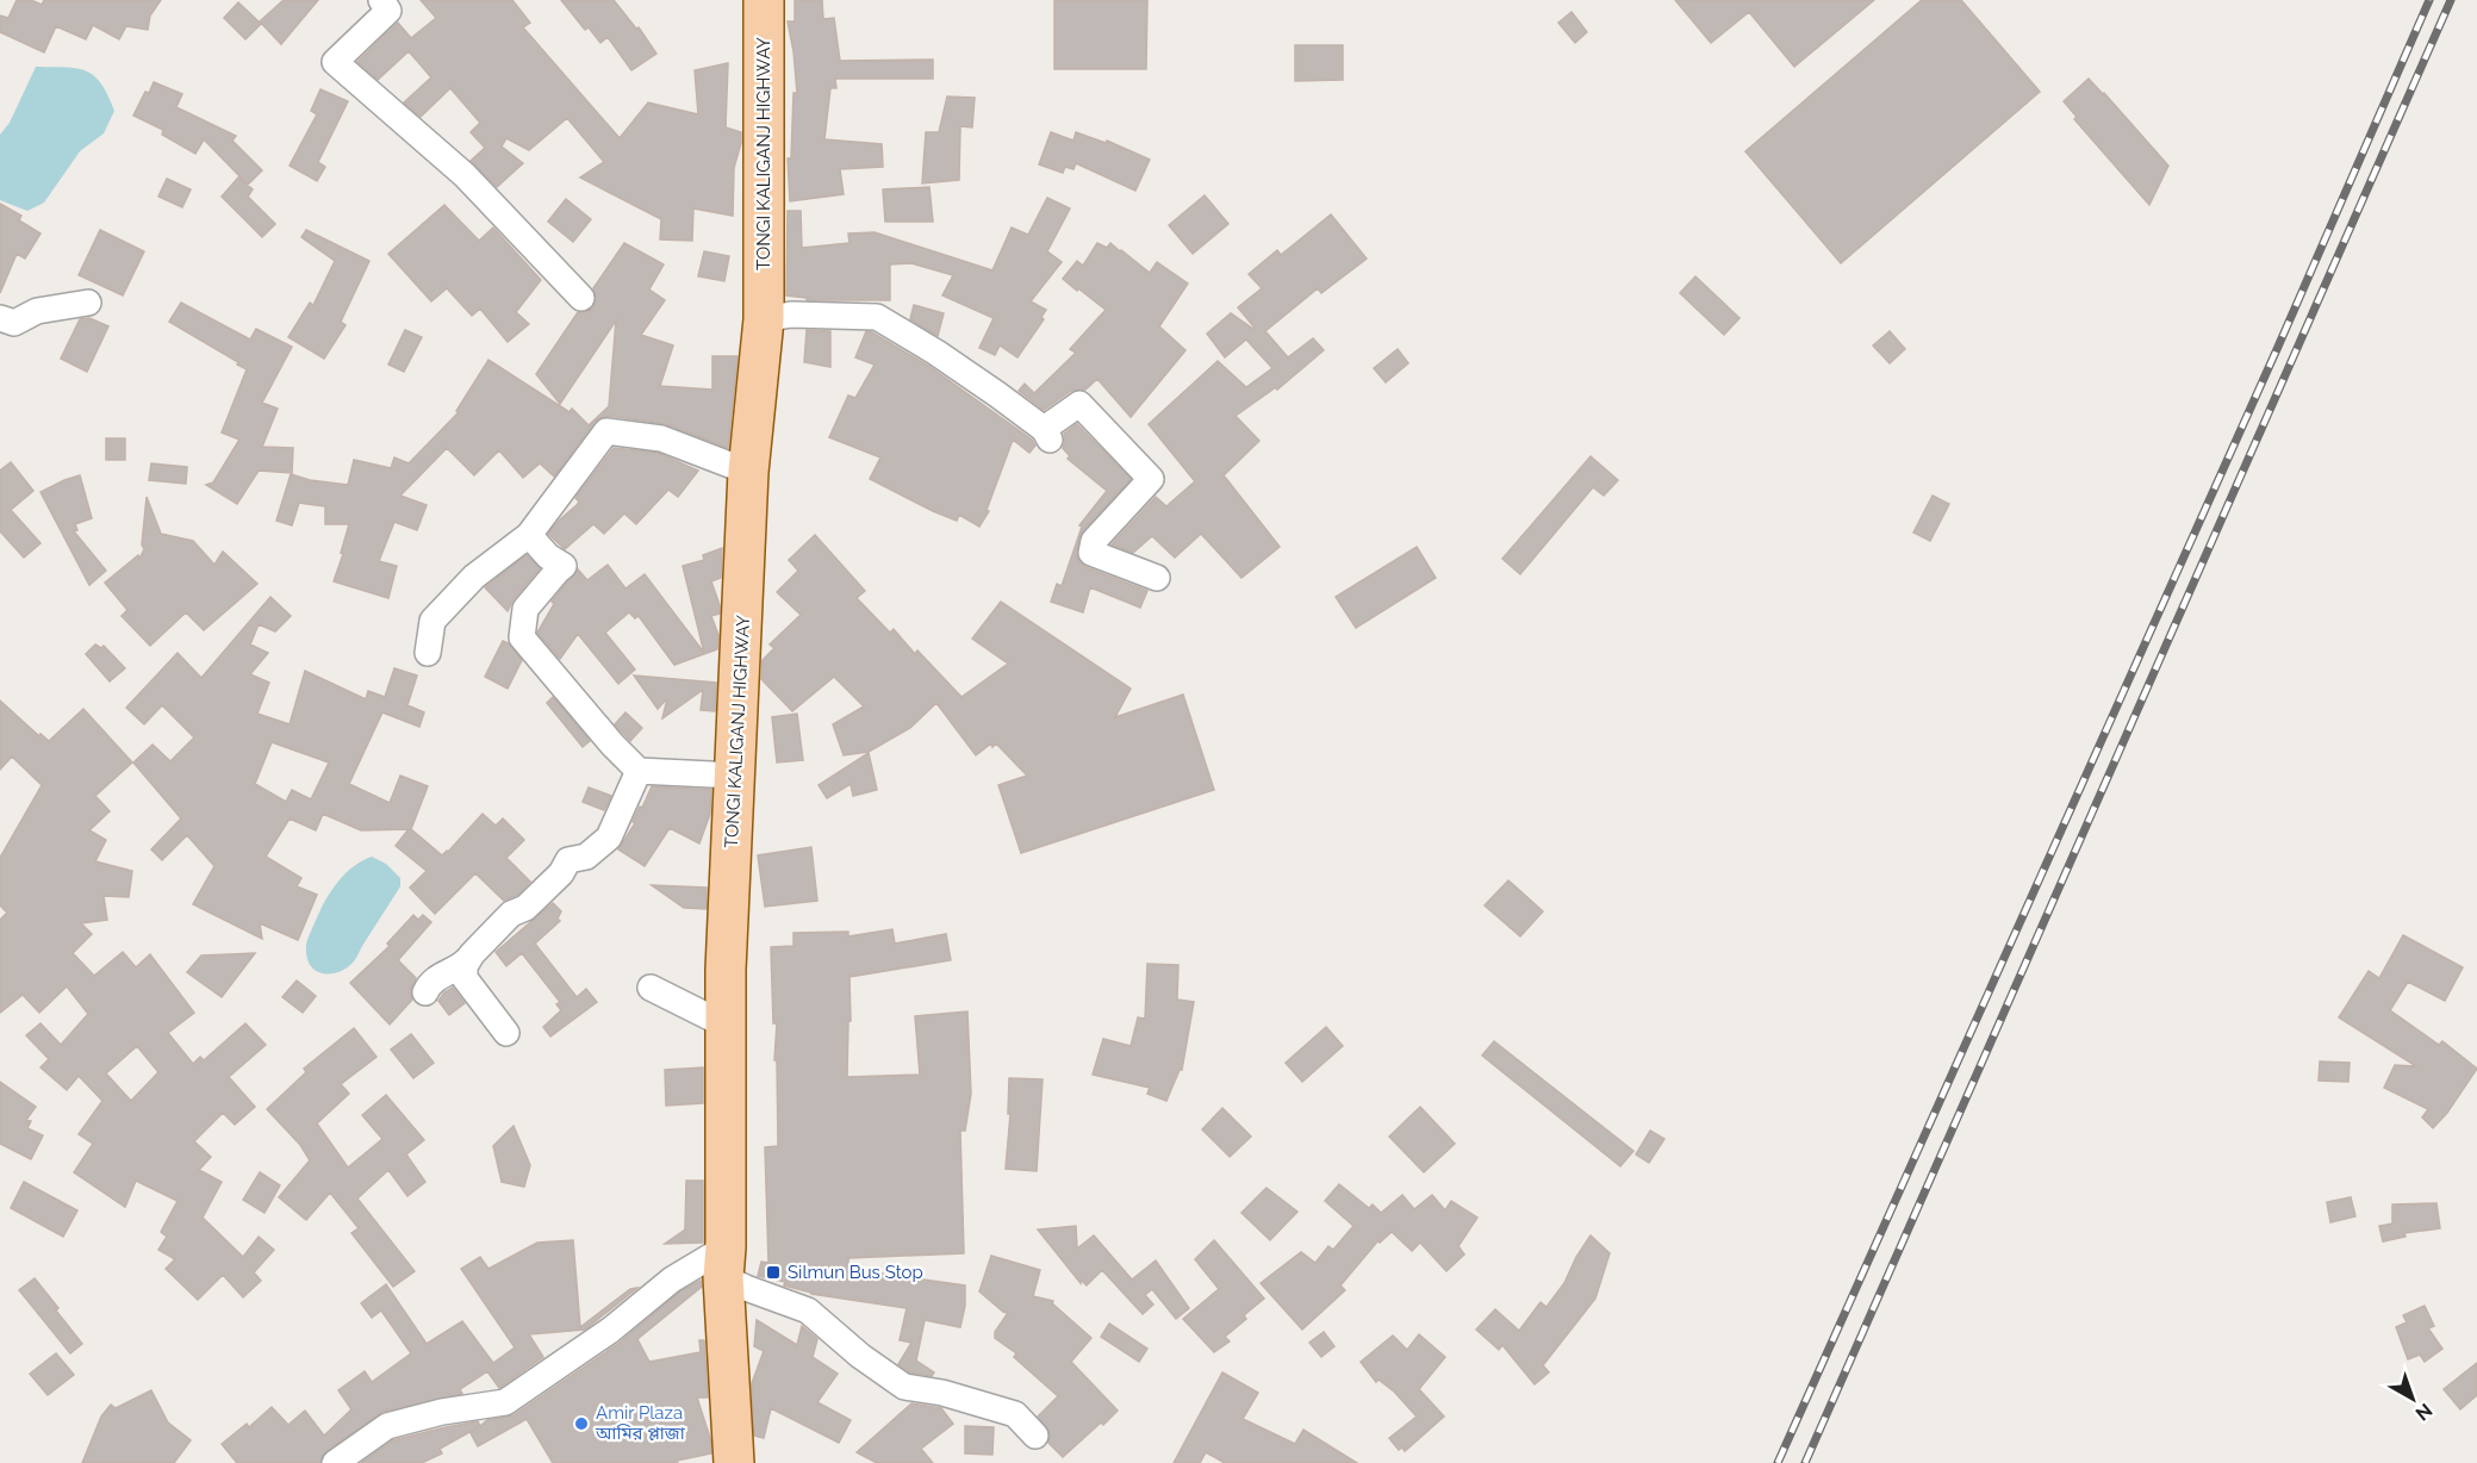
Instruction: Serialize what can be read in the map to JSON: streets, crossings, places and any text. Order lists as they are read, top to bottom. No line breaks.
{"streets":{"main road":["TONGI KALIGANJ HIGHWAY"]},"places":{"transit":["Silmun Bus Stop"],"other":["Amir Plaza আমির প্লাজা"]},"north":"bottom right"}
